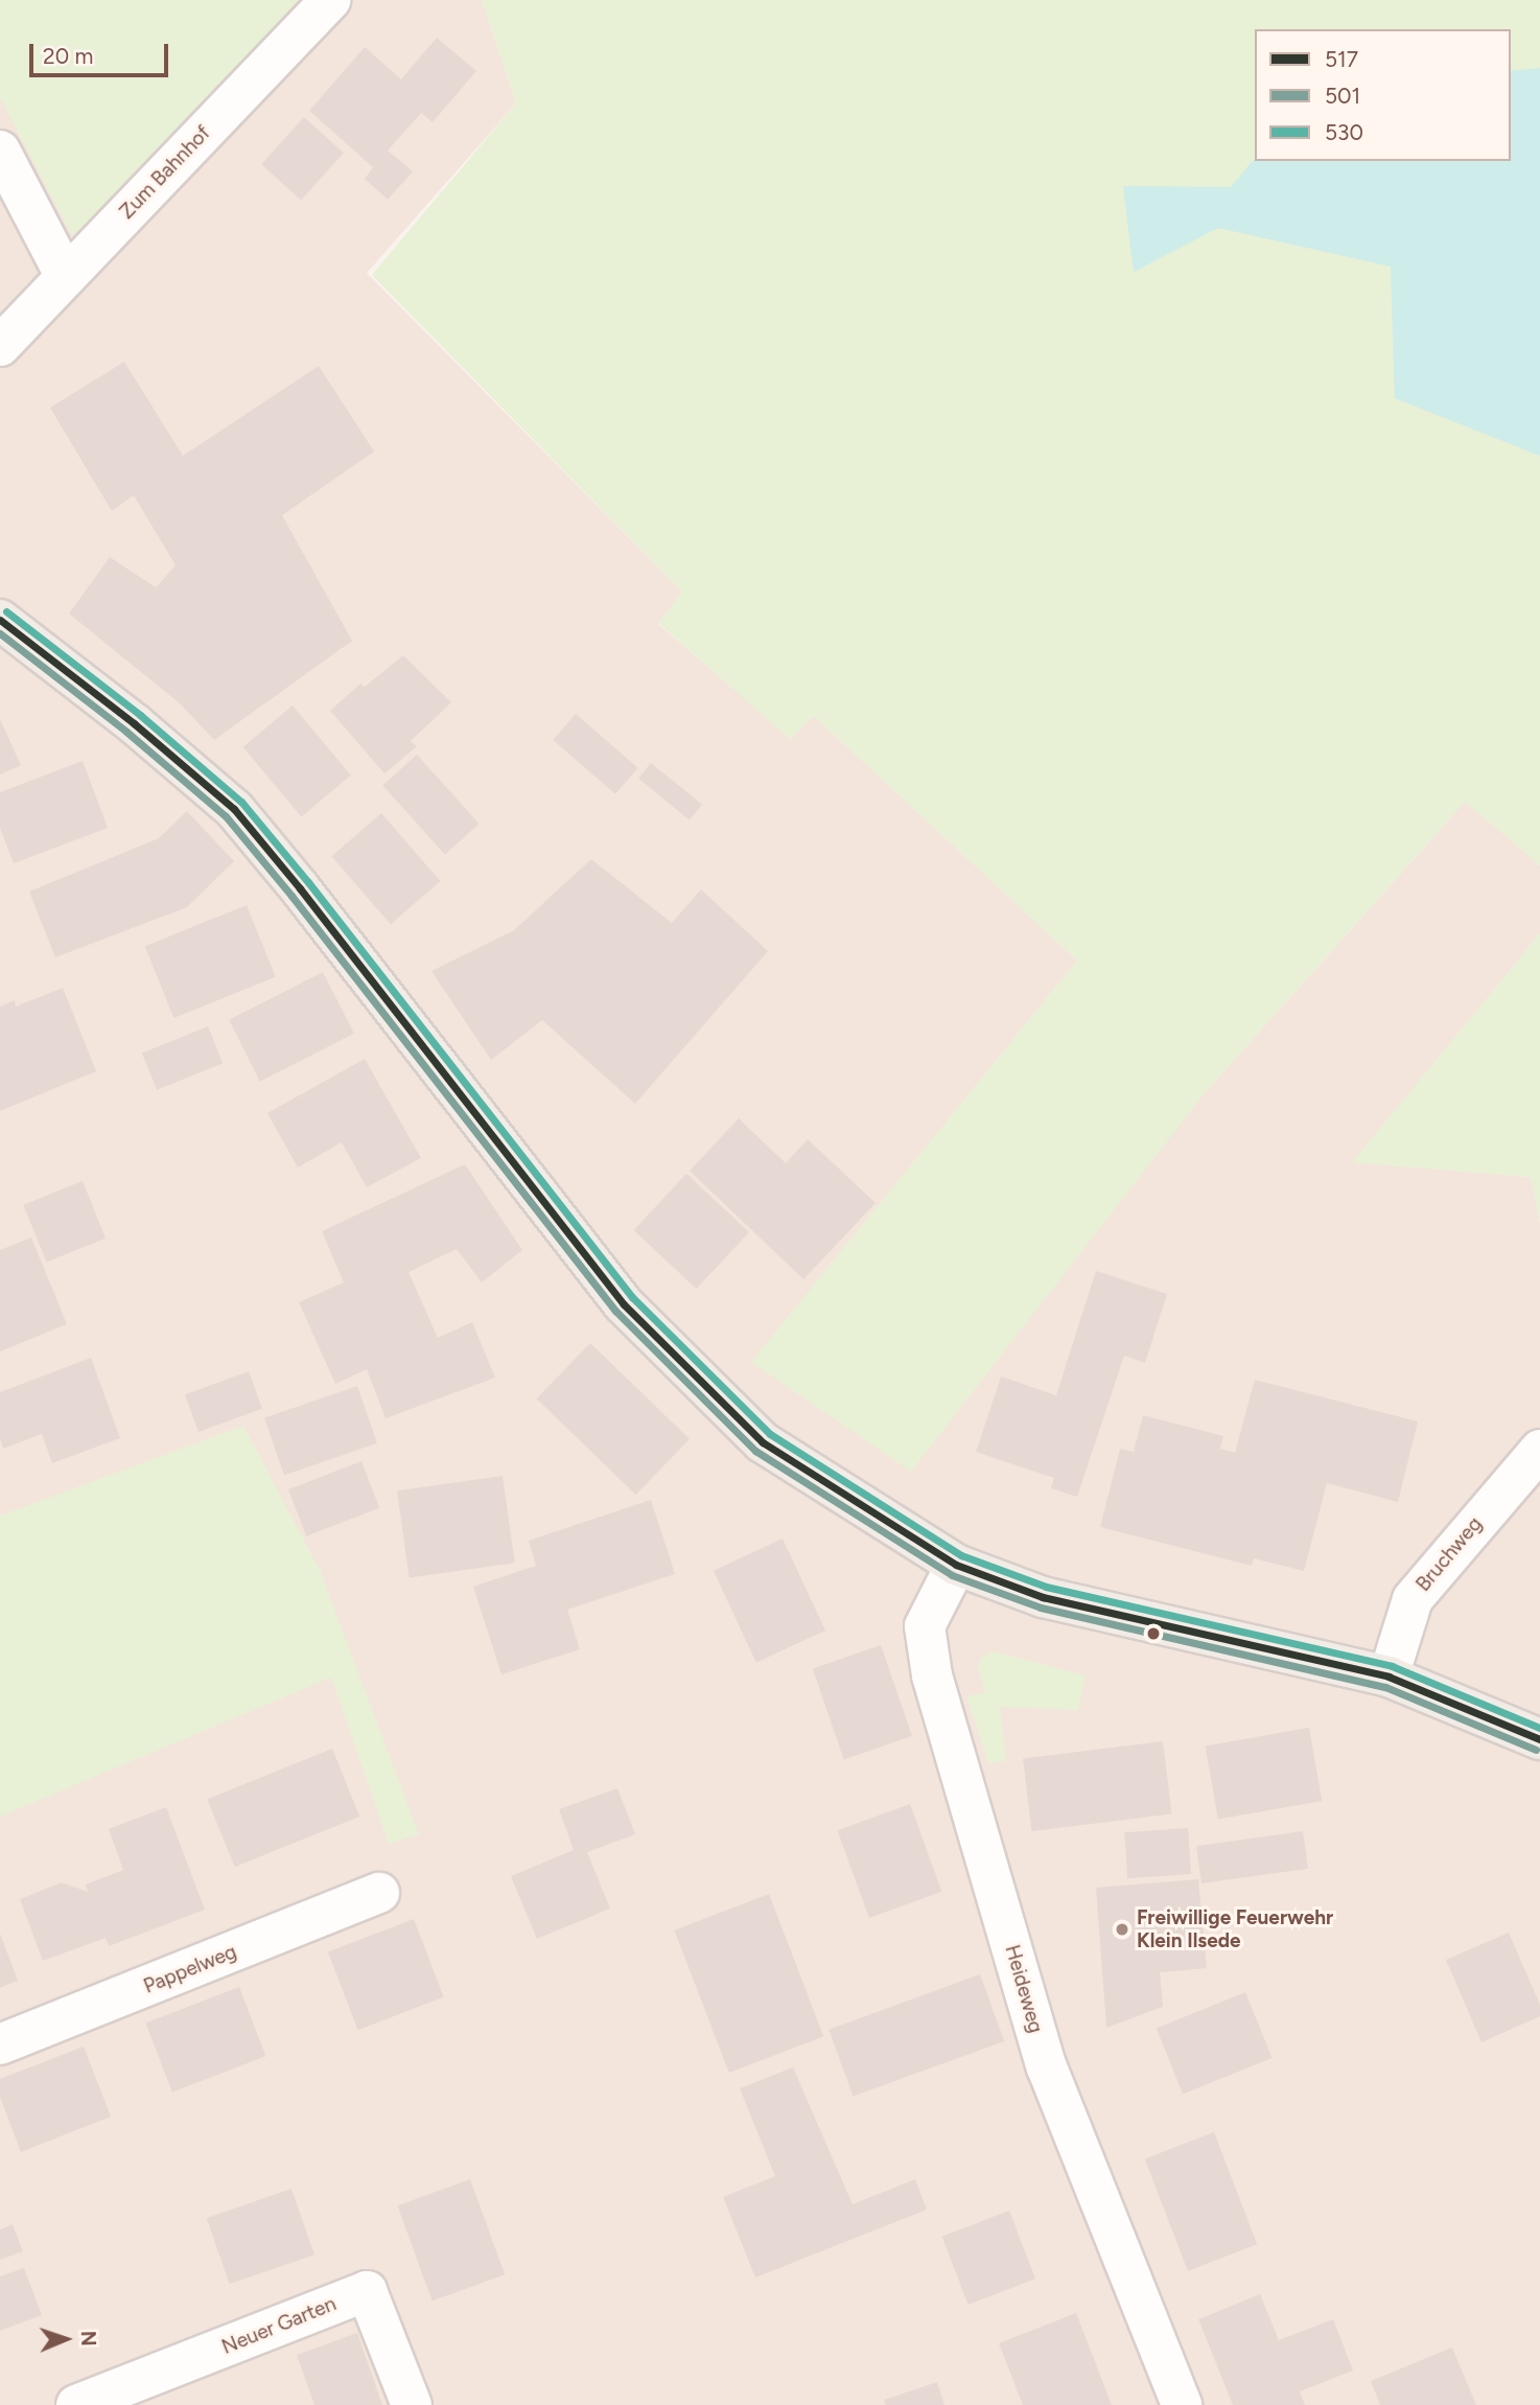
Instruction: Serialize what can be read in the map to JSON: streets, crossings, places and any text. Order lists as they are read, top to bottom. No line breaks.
{"streets":{"street":["Zum Bahnhof","Bruchweg","Pappelweg","Heideweg","Neuer Garten"]},"places":["Freiwillige Feuerwehr Klein Ilsede"],"lines":["transit line 530","transit line 517","transit line 501"],"legend":["517","501","530"],"scale_bar":"20 m","north":"right"}
